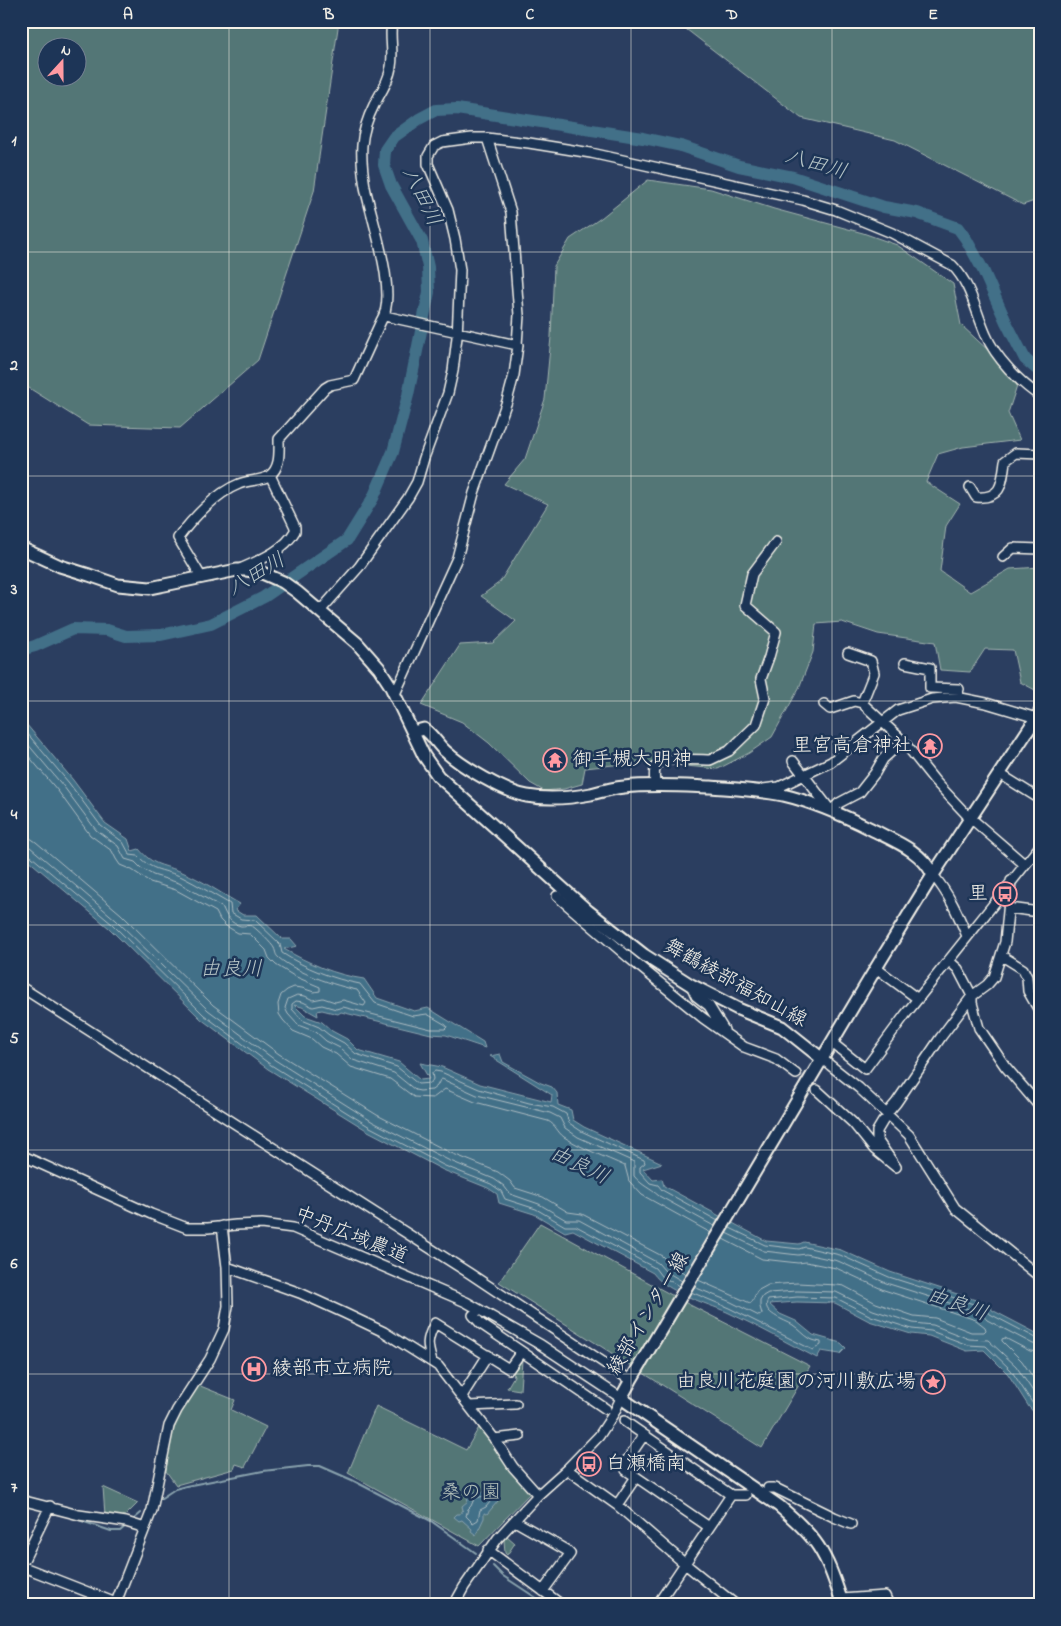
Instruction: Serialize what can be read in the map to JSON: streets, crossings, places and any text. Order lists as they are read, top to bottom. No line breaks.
{"streets":{"main road":["舞鶴綾部福知山線","綾部インター線"],"street":["中丹広域農道"]},"crossings":[["舞鶴綾部福知山線","綾部インター線"],["中丹広域農道","綾部インター線"]],"water":["八田川","由良川"],"parks":["桑の園"],"places":{"temple":["里宮高倉神社","御手槻大明神"],"bus stop":["里","白瀬橋南"],"hospital":["綾部市立病院"],"place":["由良川花庭園の河川敷広場"]},"north":"top","grid":{"columns":["A","B","C","D","E"],"rows":["1","2","3","4","5","6","7"]}}
